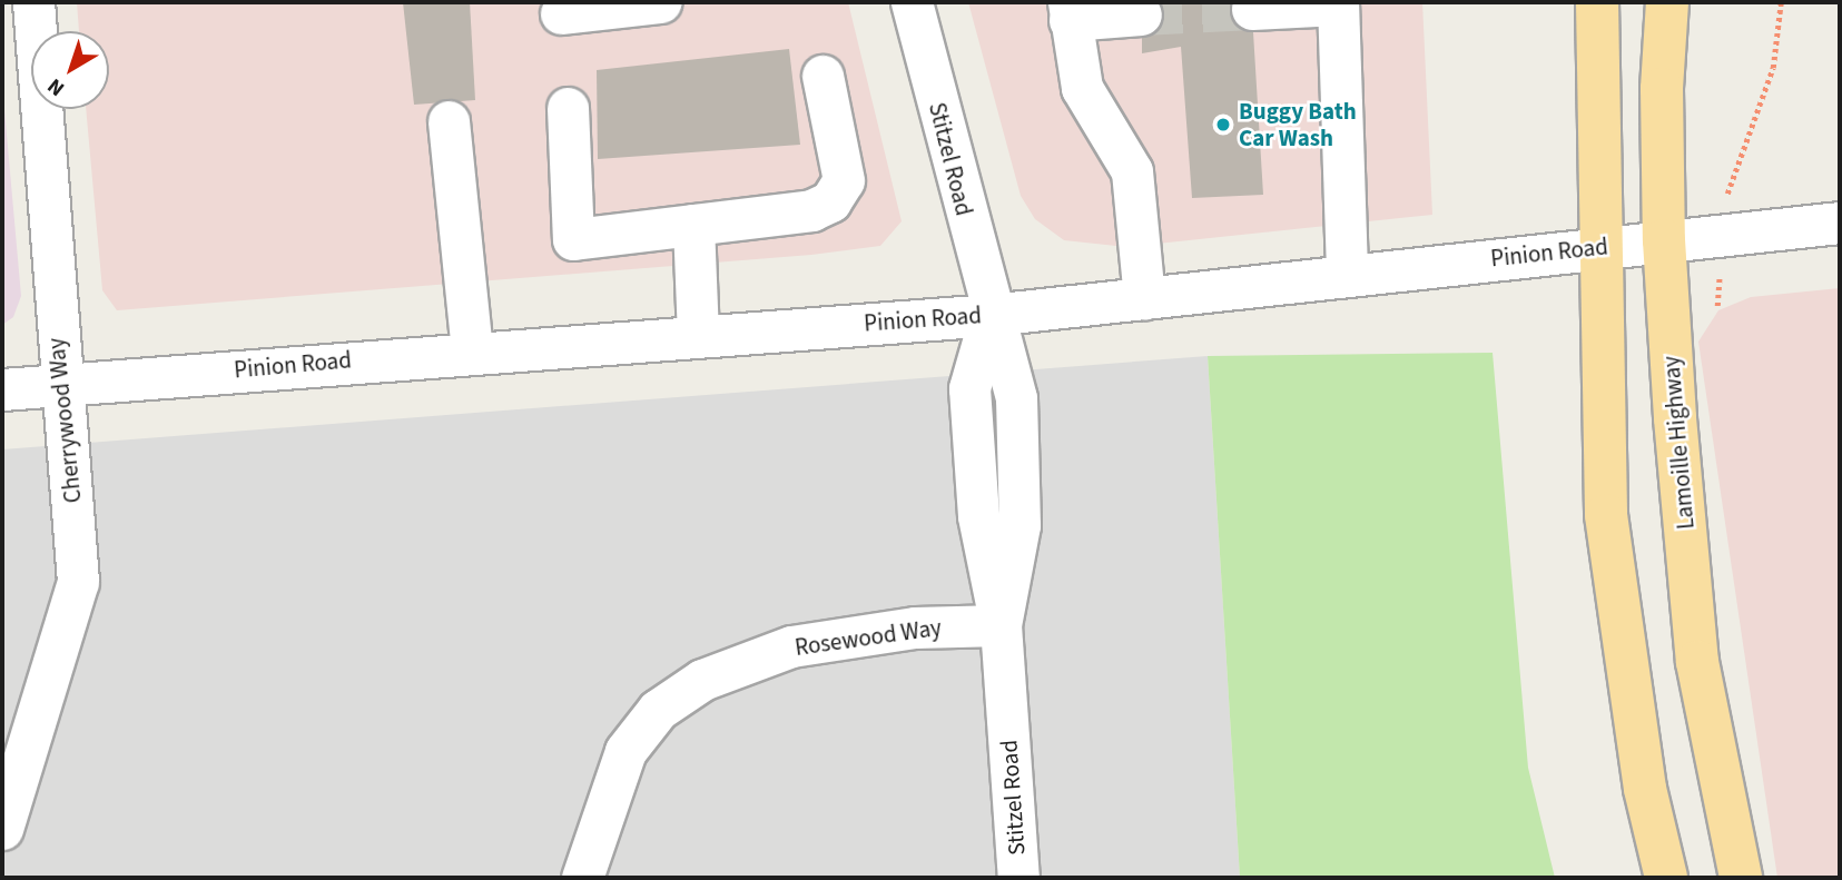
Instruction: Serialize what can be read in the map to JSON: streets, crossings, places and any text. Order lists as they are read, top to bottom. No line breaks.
{"streets":{"main road":["Lamoille Highway"],"street":["Stitzel Road","Pinion Road","Cherrywood Way","Rosewood Way"]},"crossings":[["Stitzel Road","Pinion Road"],["Stitzel Road","Rosewood Way"],["Pinion Road","Cherrywood Way"],["Pinion Road","Lamoille Highway"]],"places":["Buggy Bath Car Wash"],"north":"bottom left"}
